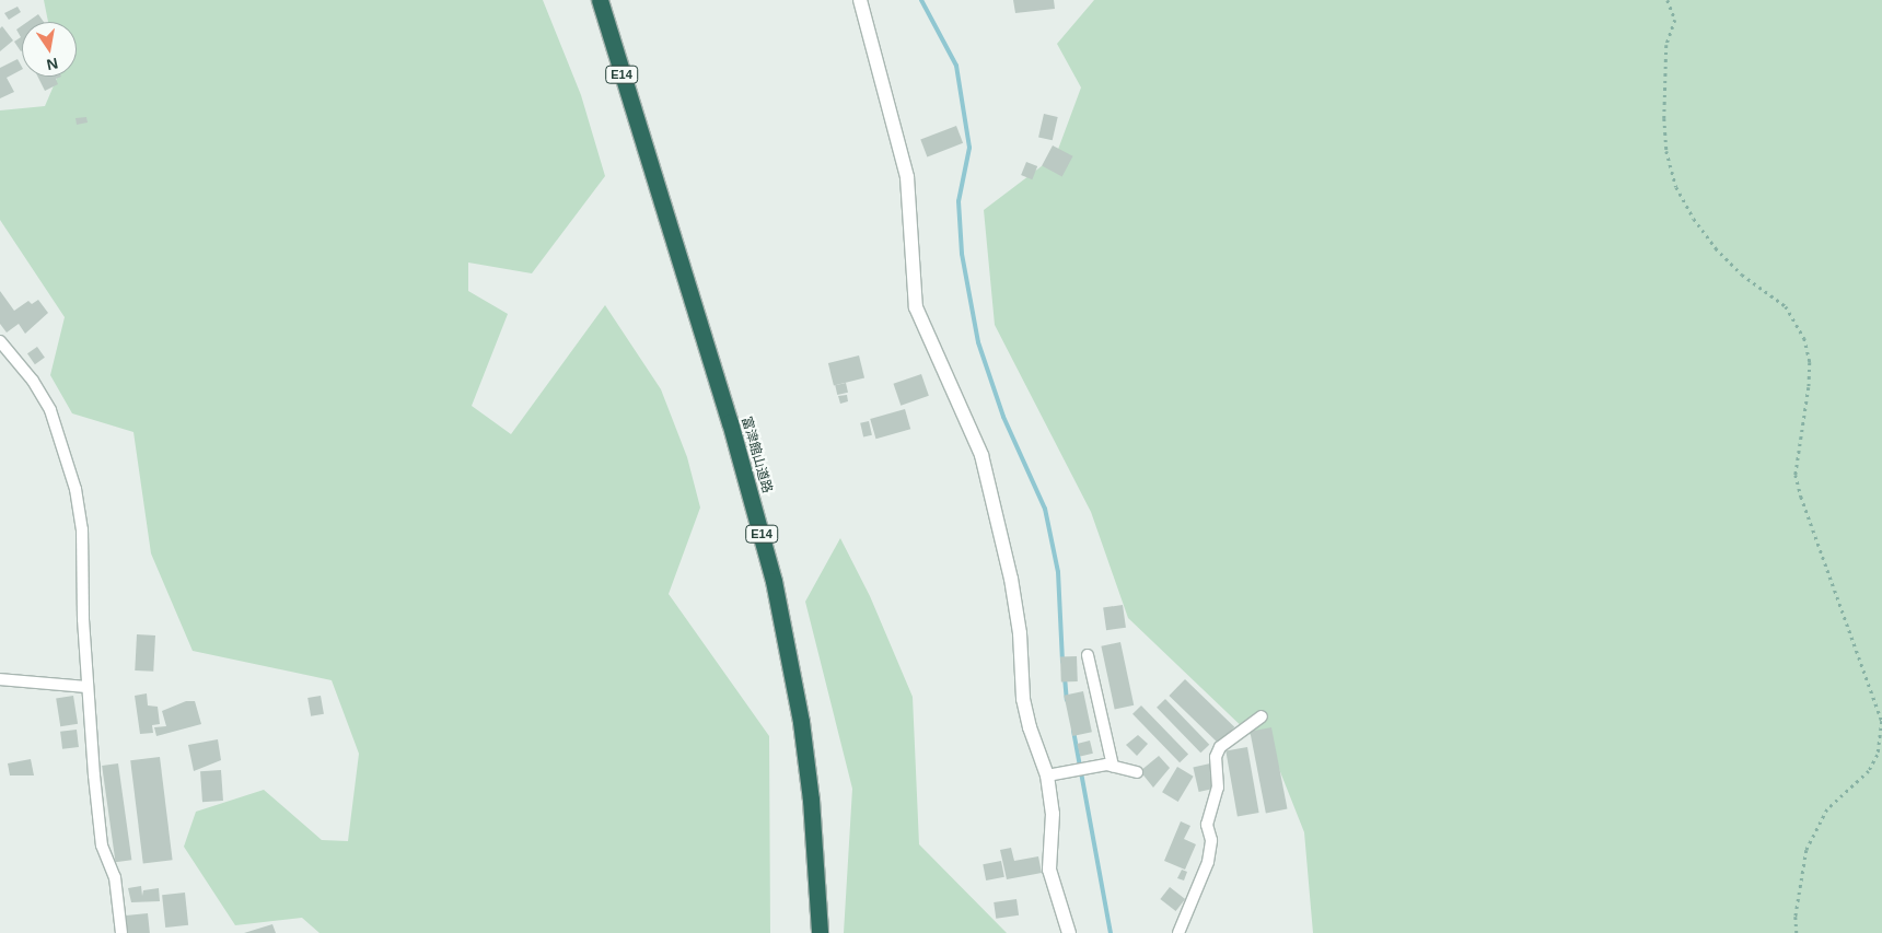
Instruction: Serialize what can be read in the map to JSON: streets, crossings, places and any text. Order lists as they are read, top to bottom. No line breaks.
{"streets":{"highway":["E14","富津館山道路"]},"north":"bottom"}
